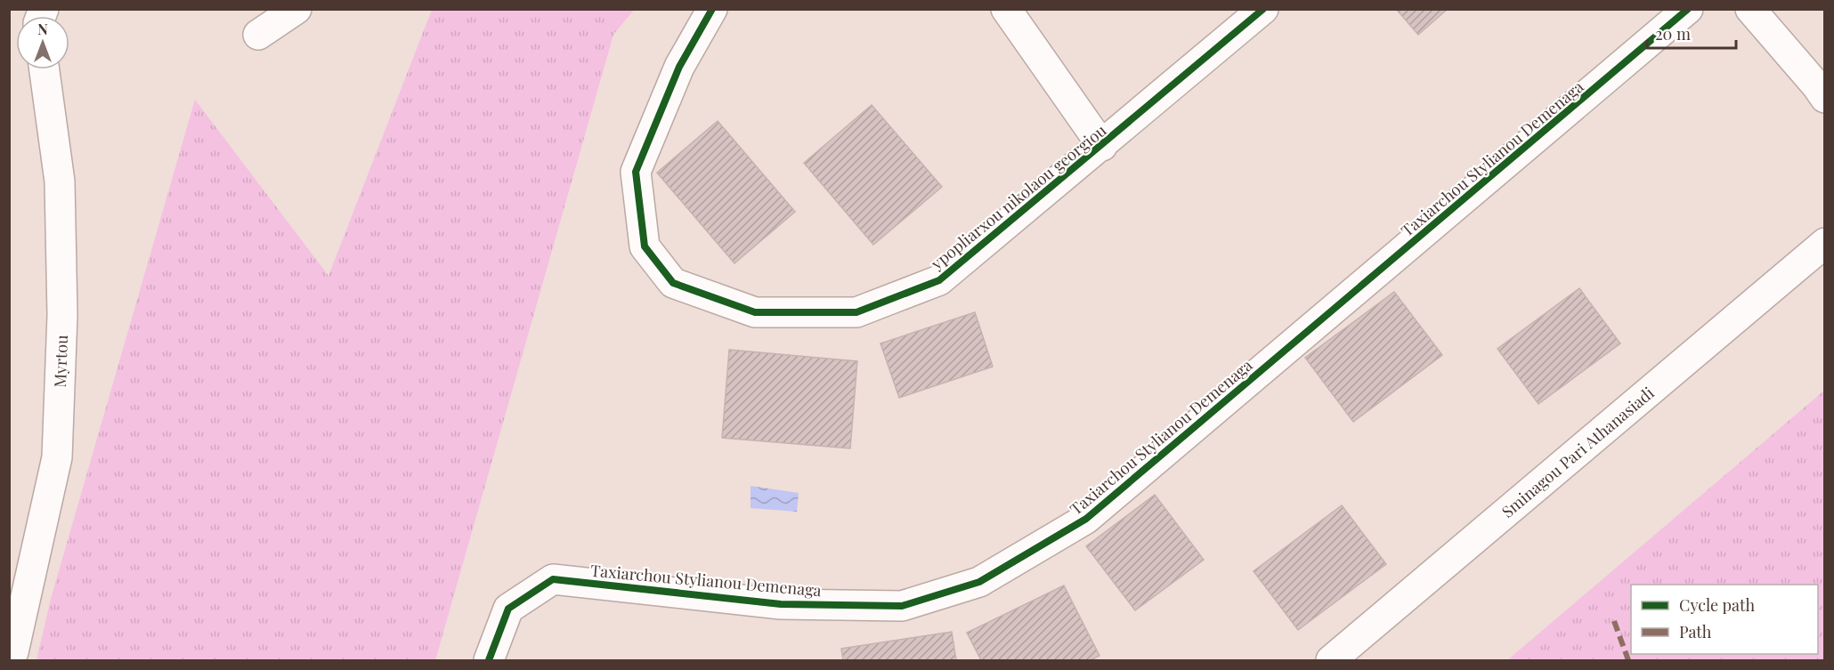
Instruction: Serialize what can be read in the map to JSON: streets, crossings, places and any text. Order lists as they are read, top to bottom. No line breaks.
{"streets":{"street":["Taxiarchou Stylianou Demenaga","ypopliarxou nikolaou georgiou","Myrtou","Sminagou Pari Athanasiadi"]},"legend":["Cycle path","Path"],"scale_bar":"20 m","north":"top"}
